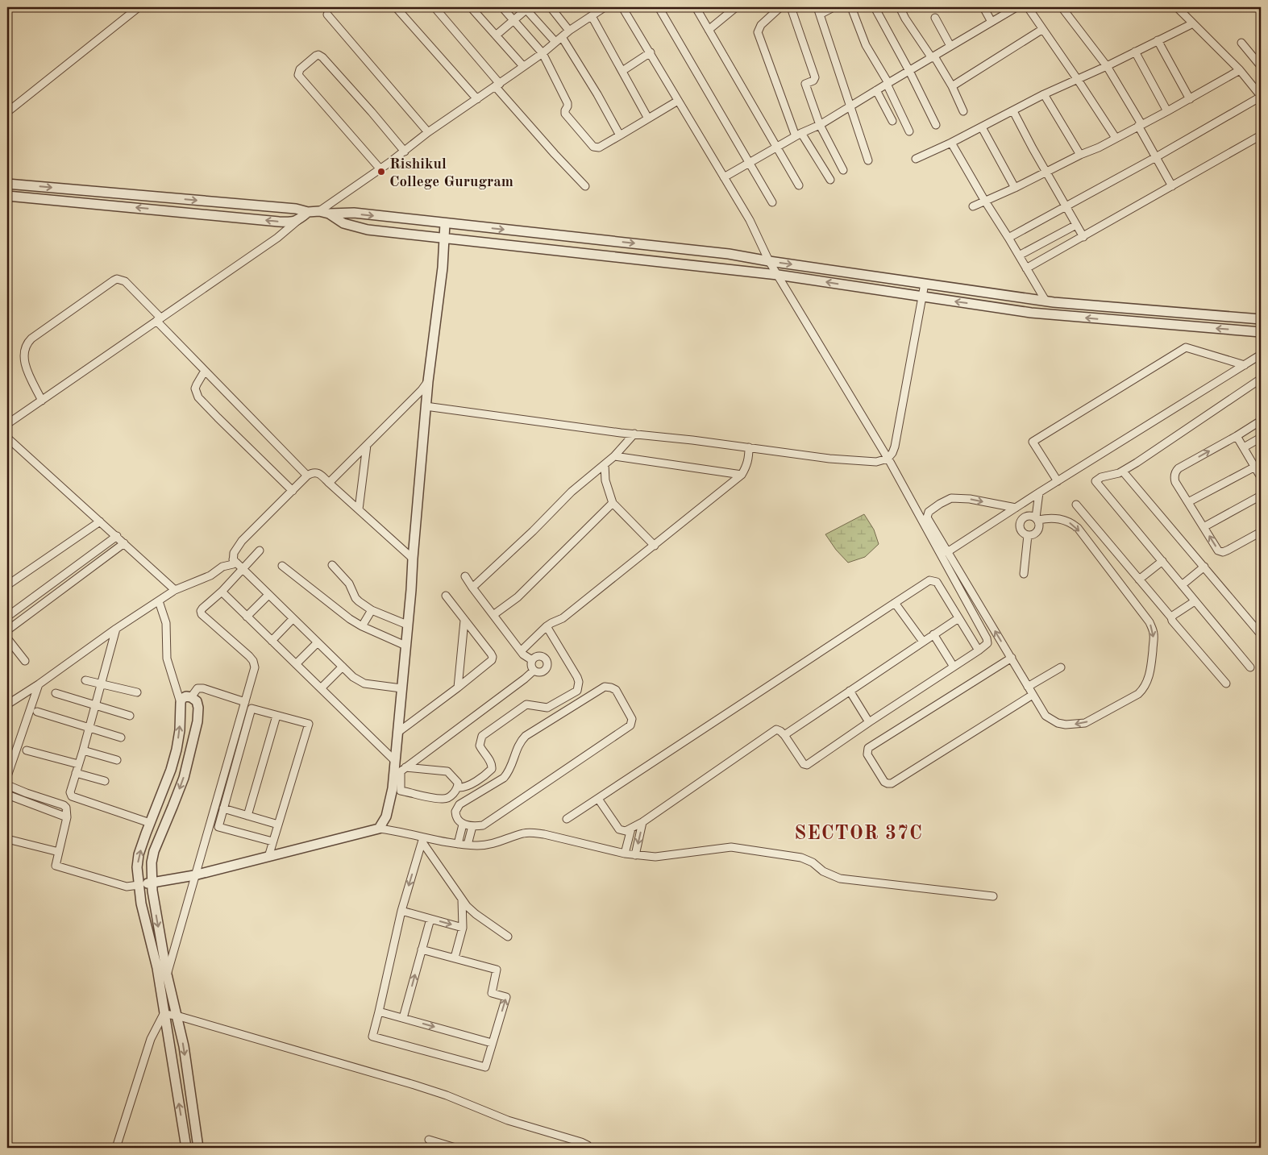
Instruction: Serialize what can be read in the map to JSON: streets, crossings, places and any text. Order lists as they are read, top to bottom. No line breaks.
{"districts":["SECTOR 37C"],"places":["Rishikul College Gurugram"]}
